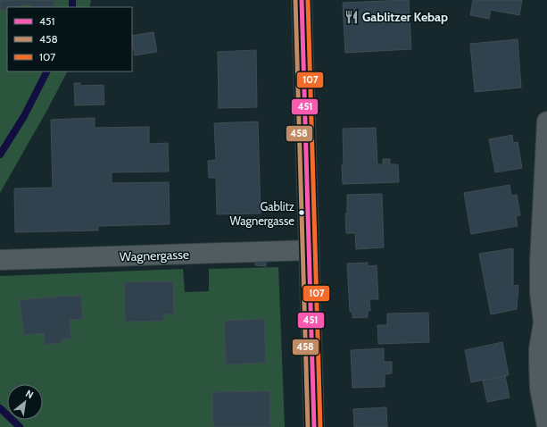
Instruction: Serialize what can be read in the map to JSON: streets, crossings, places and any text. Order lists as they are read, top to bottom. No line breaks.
{"streets":{"street":["Wagnergasse"]},"places":{"restaurant":["Gablitzer Kebap"],"other":["Gablitz Wagnergasse"]},"lines":["transit line 451","transit line 458","transit line 107"],"legend":["451","458","107"],"north":"top right"}
